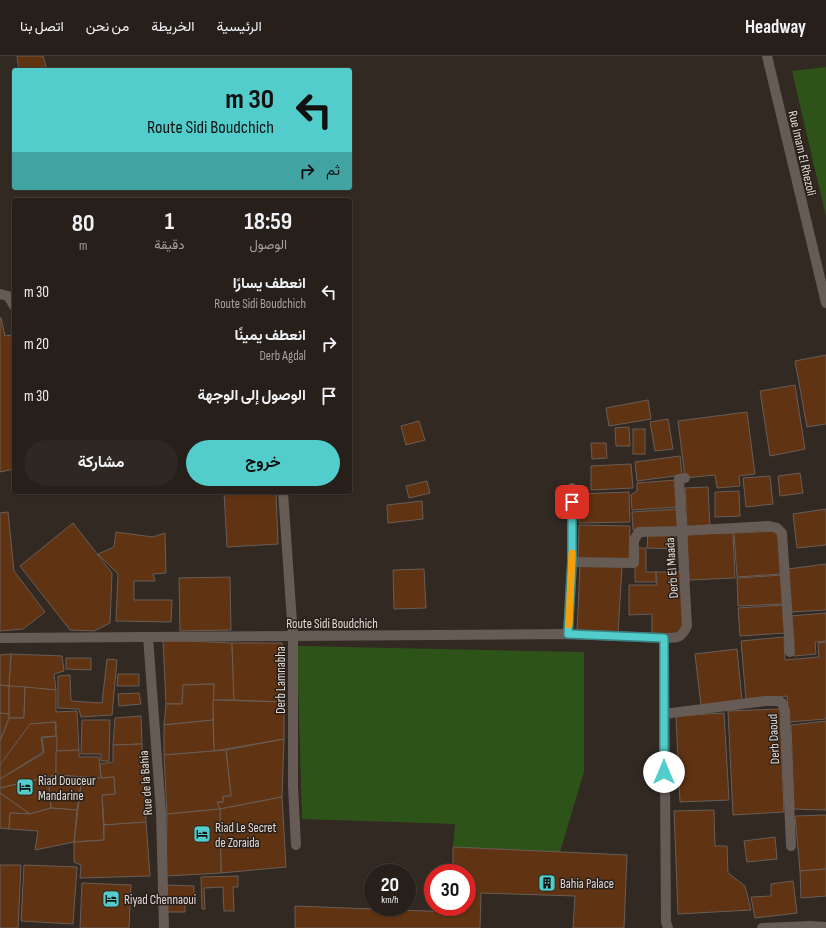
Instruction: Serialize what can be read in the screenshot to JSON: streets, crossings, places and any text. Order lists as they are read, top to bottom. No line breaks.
{"streets":{"street":["Rue Imam El Rhezoli","Derb El Maada","Route Sidi Boudchich","Derb Lamnabha","Derb Daoud","Rue de la Bahia"]},"crossings":[["Derb El Maada","Route Sidi Boudchich"],["Route Sidi Boudchich","Derb Lamnabha"],["Route Sidi Boudchich","Rue de la Bahia"]],"places":{"hotel":["Riad Douceur Mandarine","Riad Le Secret de Zoraida","Riyad Chennaoui"],"building":["Bahia Palace"]},"page":{"header":"Headway","nav":["الرئيسية","الخريطة","من نحن","اتصل بنا"],"turn":["30 m","Route Sidi Boudchich"],"then":"ثم","eta":["18:59","الوصول","1","دقيقة","80","m"],"list":[{"name":"انعطف يسارًا","note":"Route Sidi Boudchich","value":"30 m"},{"name":"انعطف يمينًا","note":"Derb Agdal","value":"20 m"},{"name":"الوصول إلى الوجهة","value":"30 m"}],"buttons":["خروج","مشاركة"],"speed":"20 km/h","limit":"30"}}
